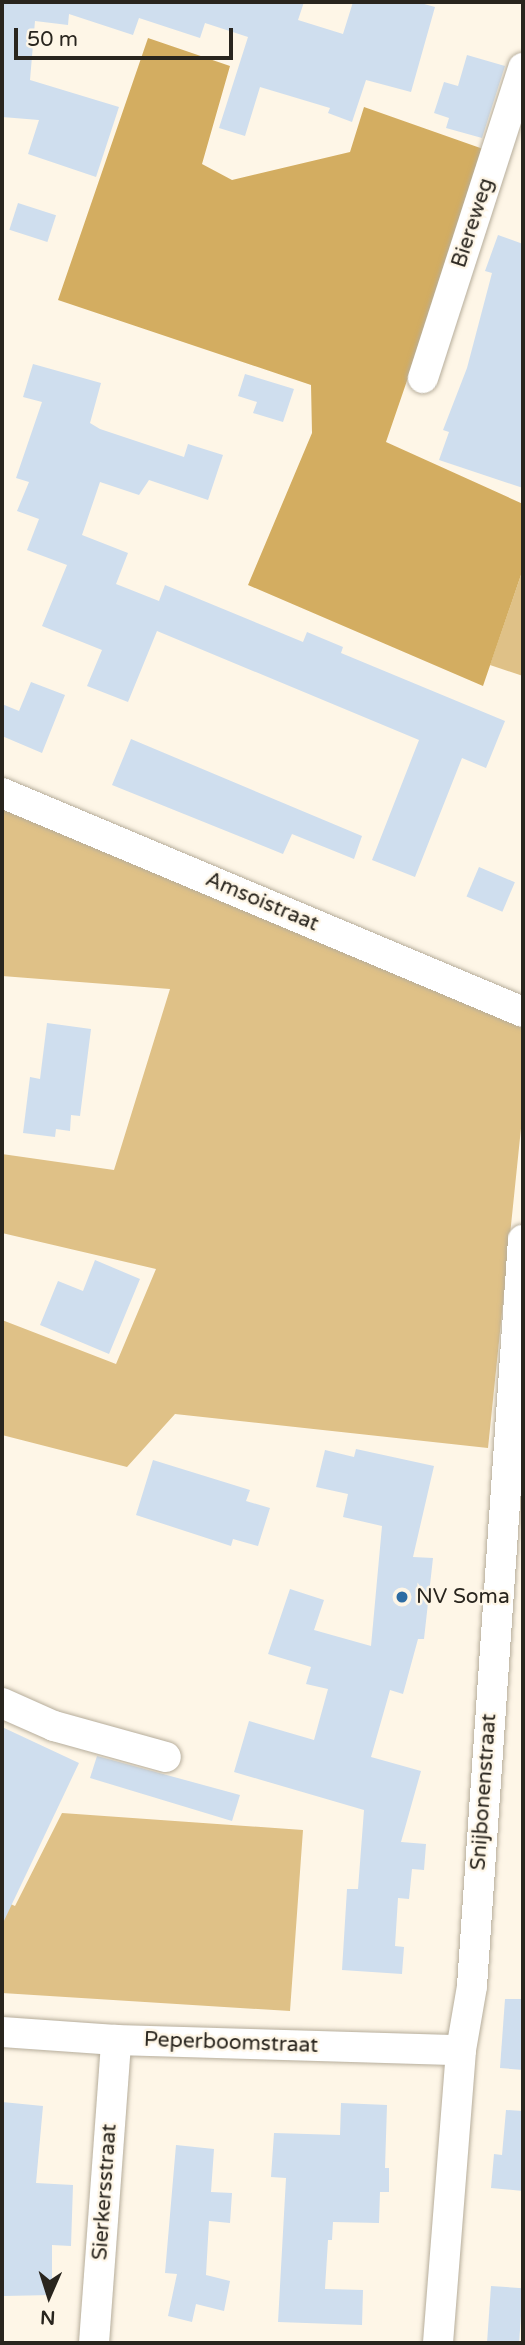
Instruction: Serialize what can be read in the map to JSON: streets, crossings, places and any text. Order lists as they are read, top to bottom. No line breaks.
{"streets":{"street":["Biereweg","Amsoistraat","Snijbonenstraat","Peperboomstraat","Sierkersstraat"]},"crossings":[["Snijbonenstraat","Peperboomstraat"],["Peperboomstraat","Sierkersstraat"]],"places":["NV Soma"],"scale_bar":"50 m","north":"bottom"}
